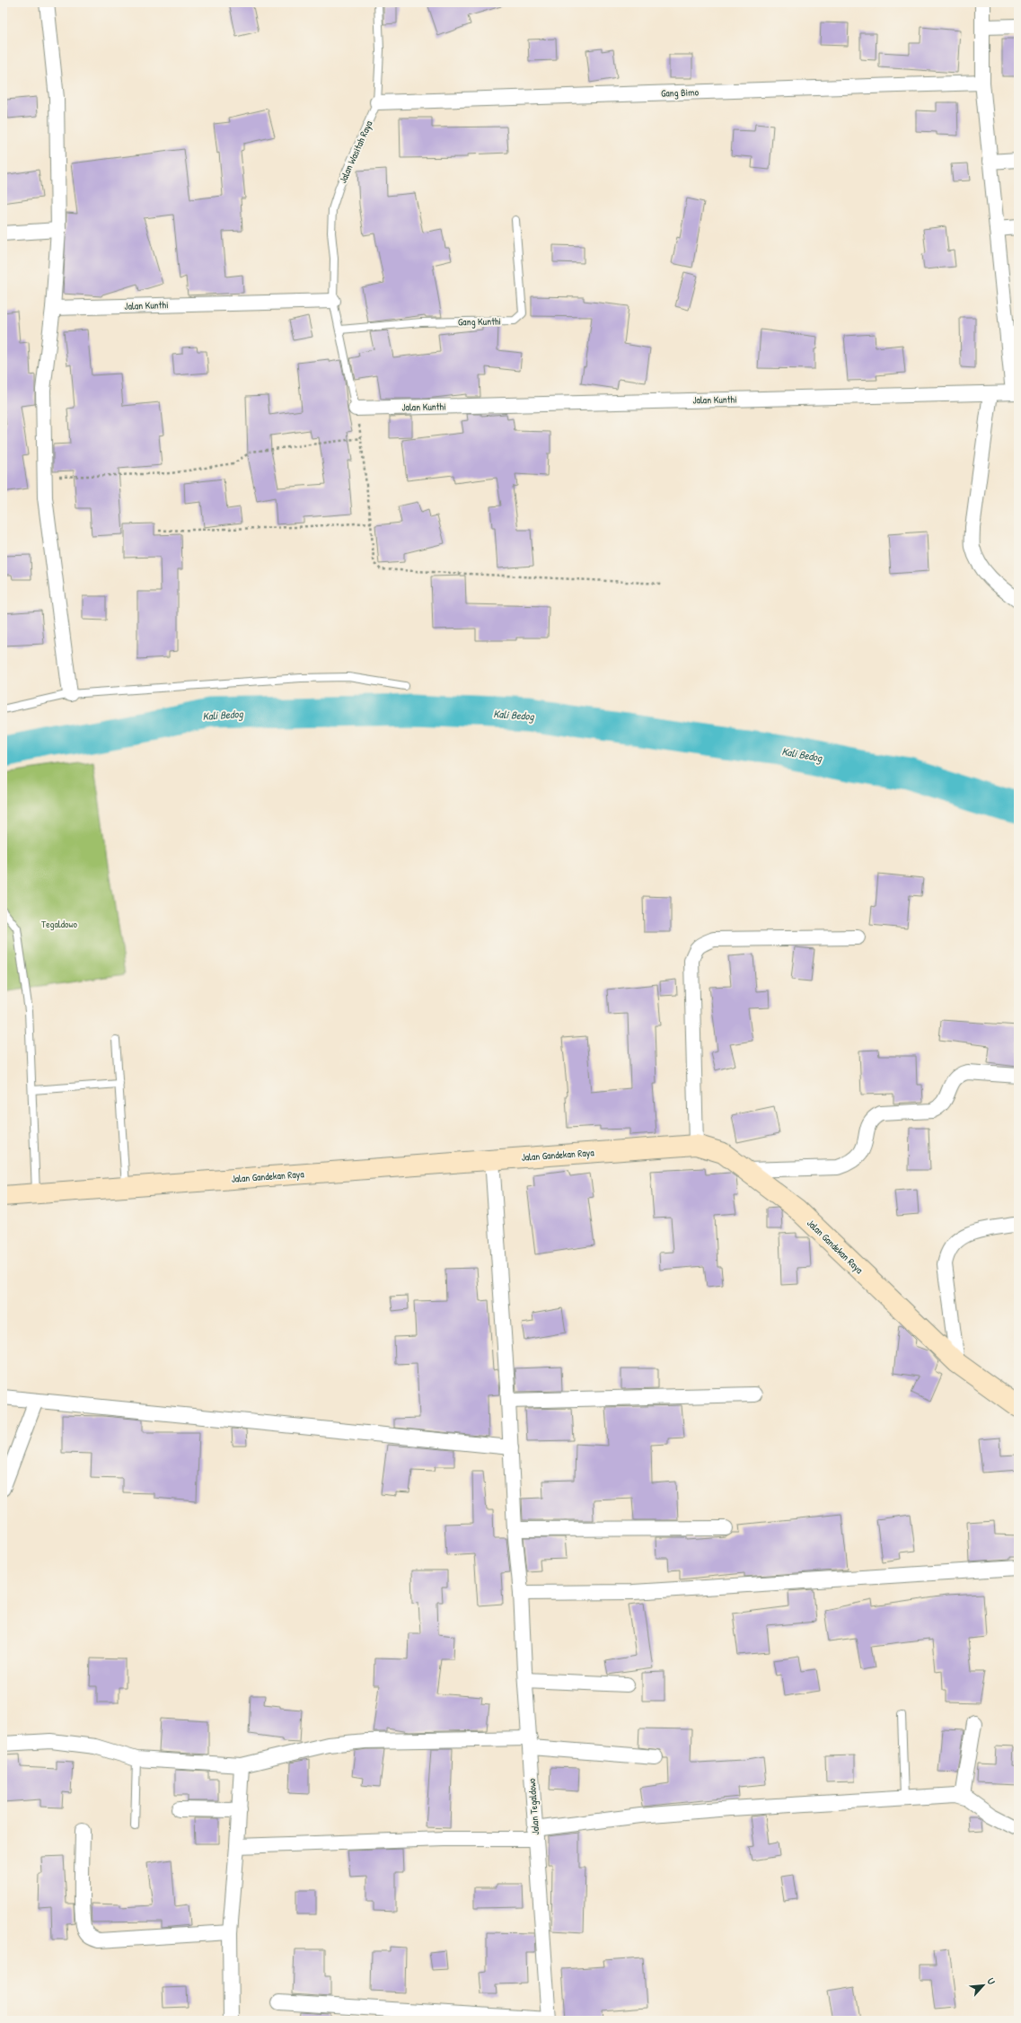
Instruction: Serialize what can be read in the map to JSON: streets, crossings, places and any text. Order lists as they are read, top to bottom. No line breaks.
{"streets":{"street":["Gang Bimo","Jalan Kunthi","Jalan Gandekan Raya","Jalan Tegaldowo"],"lane":["Jalan Wasitah Raya","Gang Kunthi"]},"crossings":[["Gang Bimo","Jalan Wasitah Raya"],["Jalan Wasitah Raya","Jalan Kunthi"],["Jalan Gandekan Raya","Jalan Tegaldowo"]],"water":["Kali Bedog"],"parks":["Tegaldowo"],"north":"top right"}
